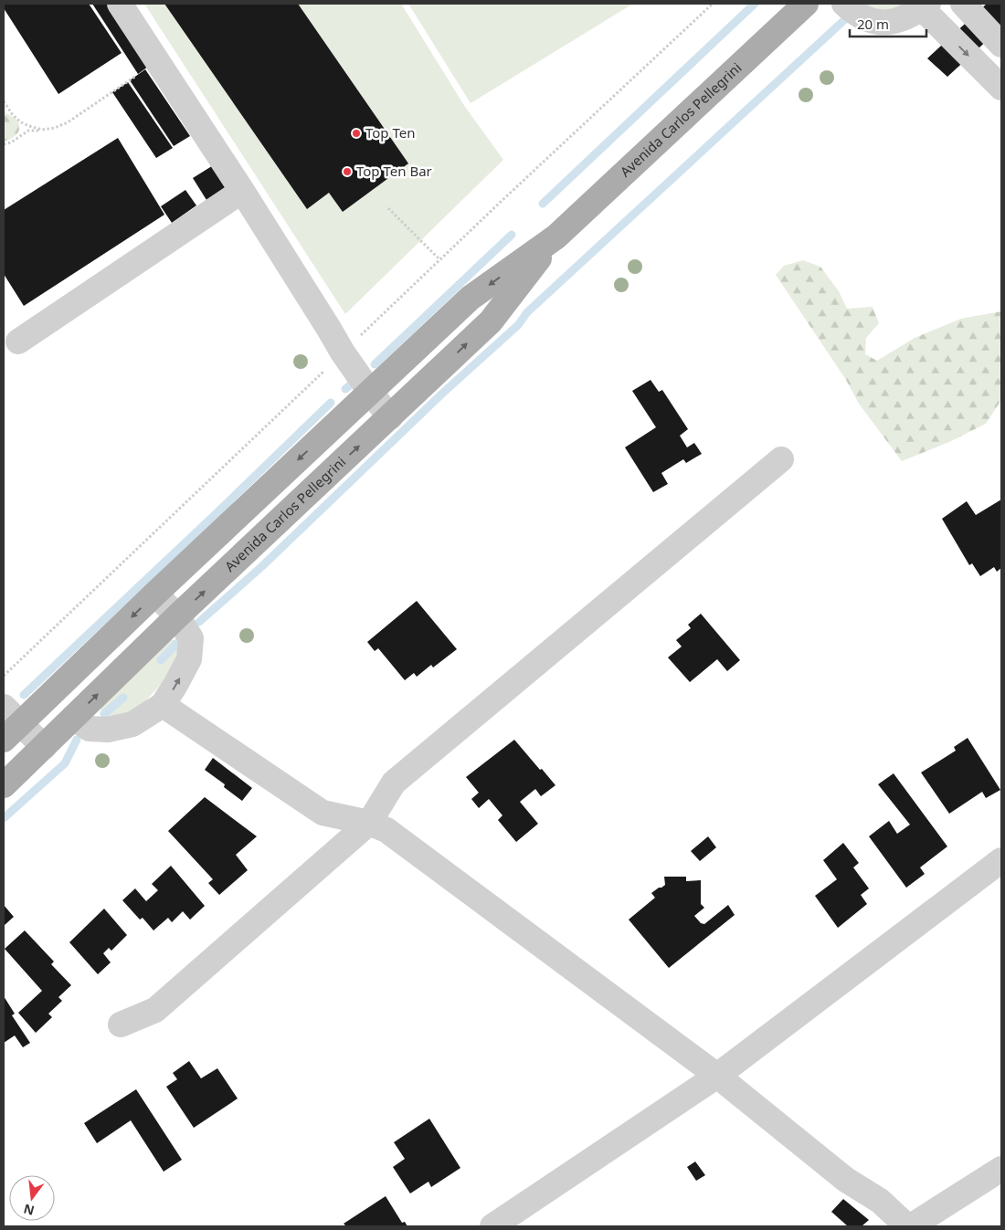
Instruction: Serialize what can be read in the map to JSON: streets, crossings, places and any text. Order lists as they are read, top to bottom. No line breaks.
{"streets":{"main road":["Avenida Carlos Pellegrini"]},"places":["Top Ten","Top Ten Bar"],"scale_bar":"20 m","north":"bottom"}
